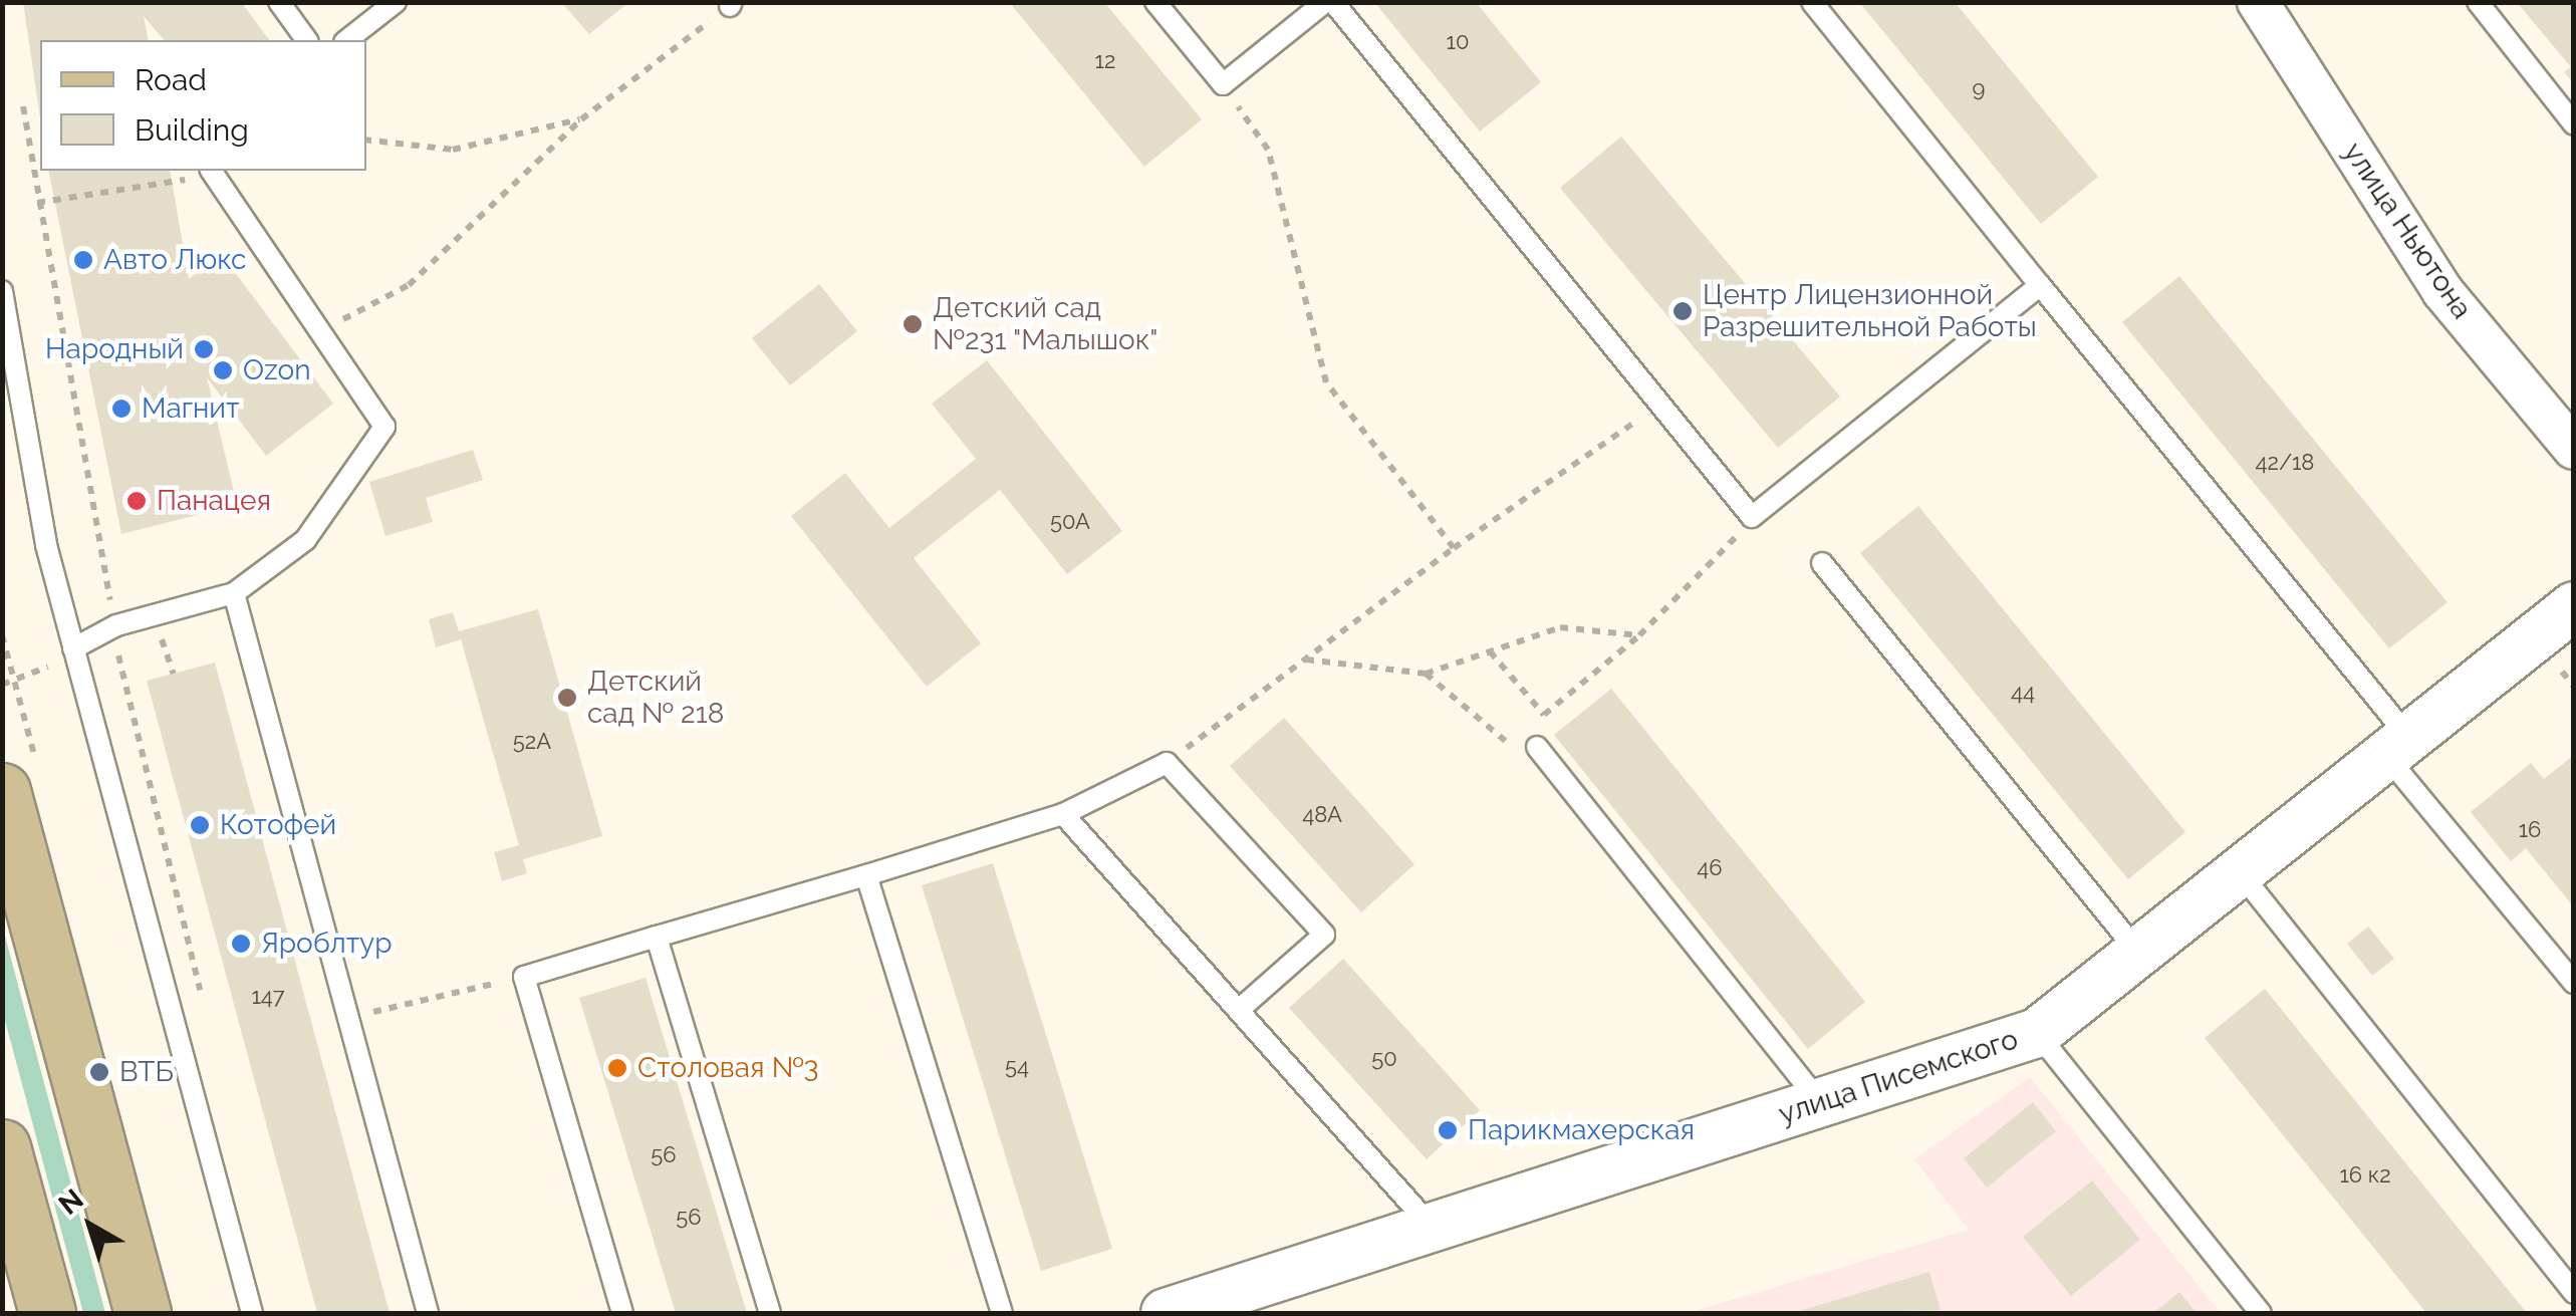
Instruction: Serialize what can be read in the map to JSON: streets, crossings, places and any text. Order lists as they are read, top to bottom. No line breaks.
{"streets":{"street":["улица Ньютона","улица Писемского"]},"places":["Авто Люкс","Центр Лицензионной Разрешительной Работы","Детский сад №231 \"Малышок\"","Народный","Ozon","Магнит","Панацея","Детский сад № 218","Котофей","Яроблтур","Столовая №3","ВТБ","Парикмахерская"],"house_numbers":["10","12","9","42/18","50А","44","52А","48А","16","46","147","50","54","56","16 к2","56"],"legend":["Road","Building"],"north":"top left"}
